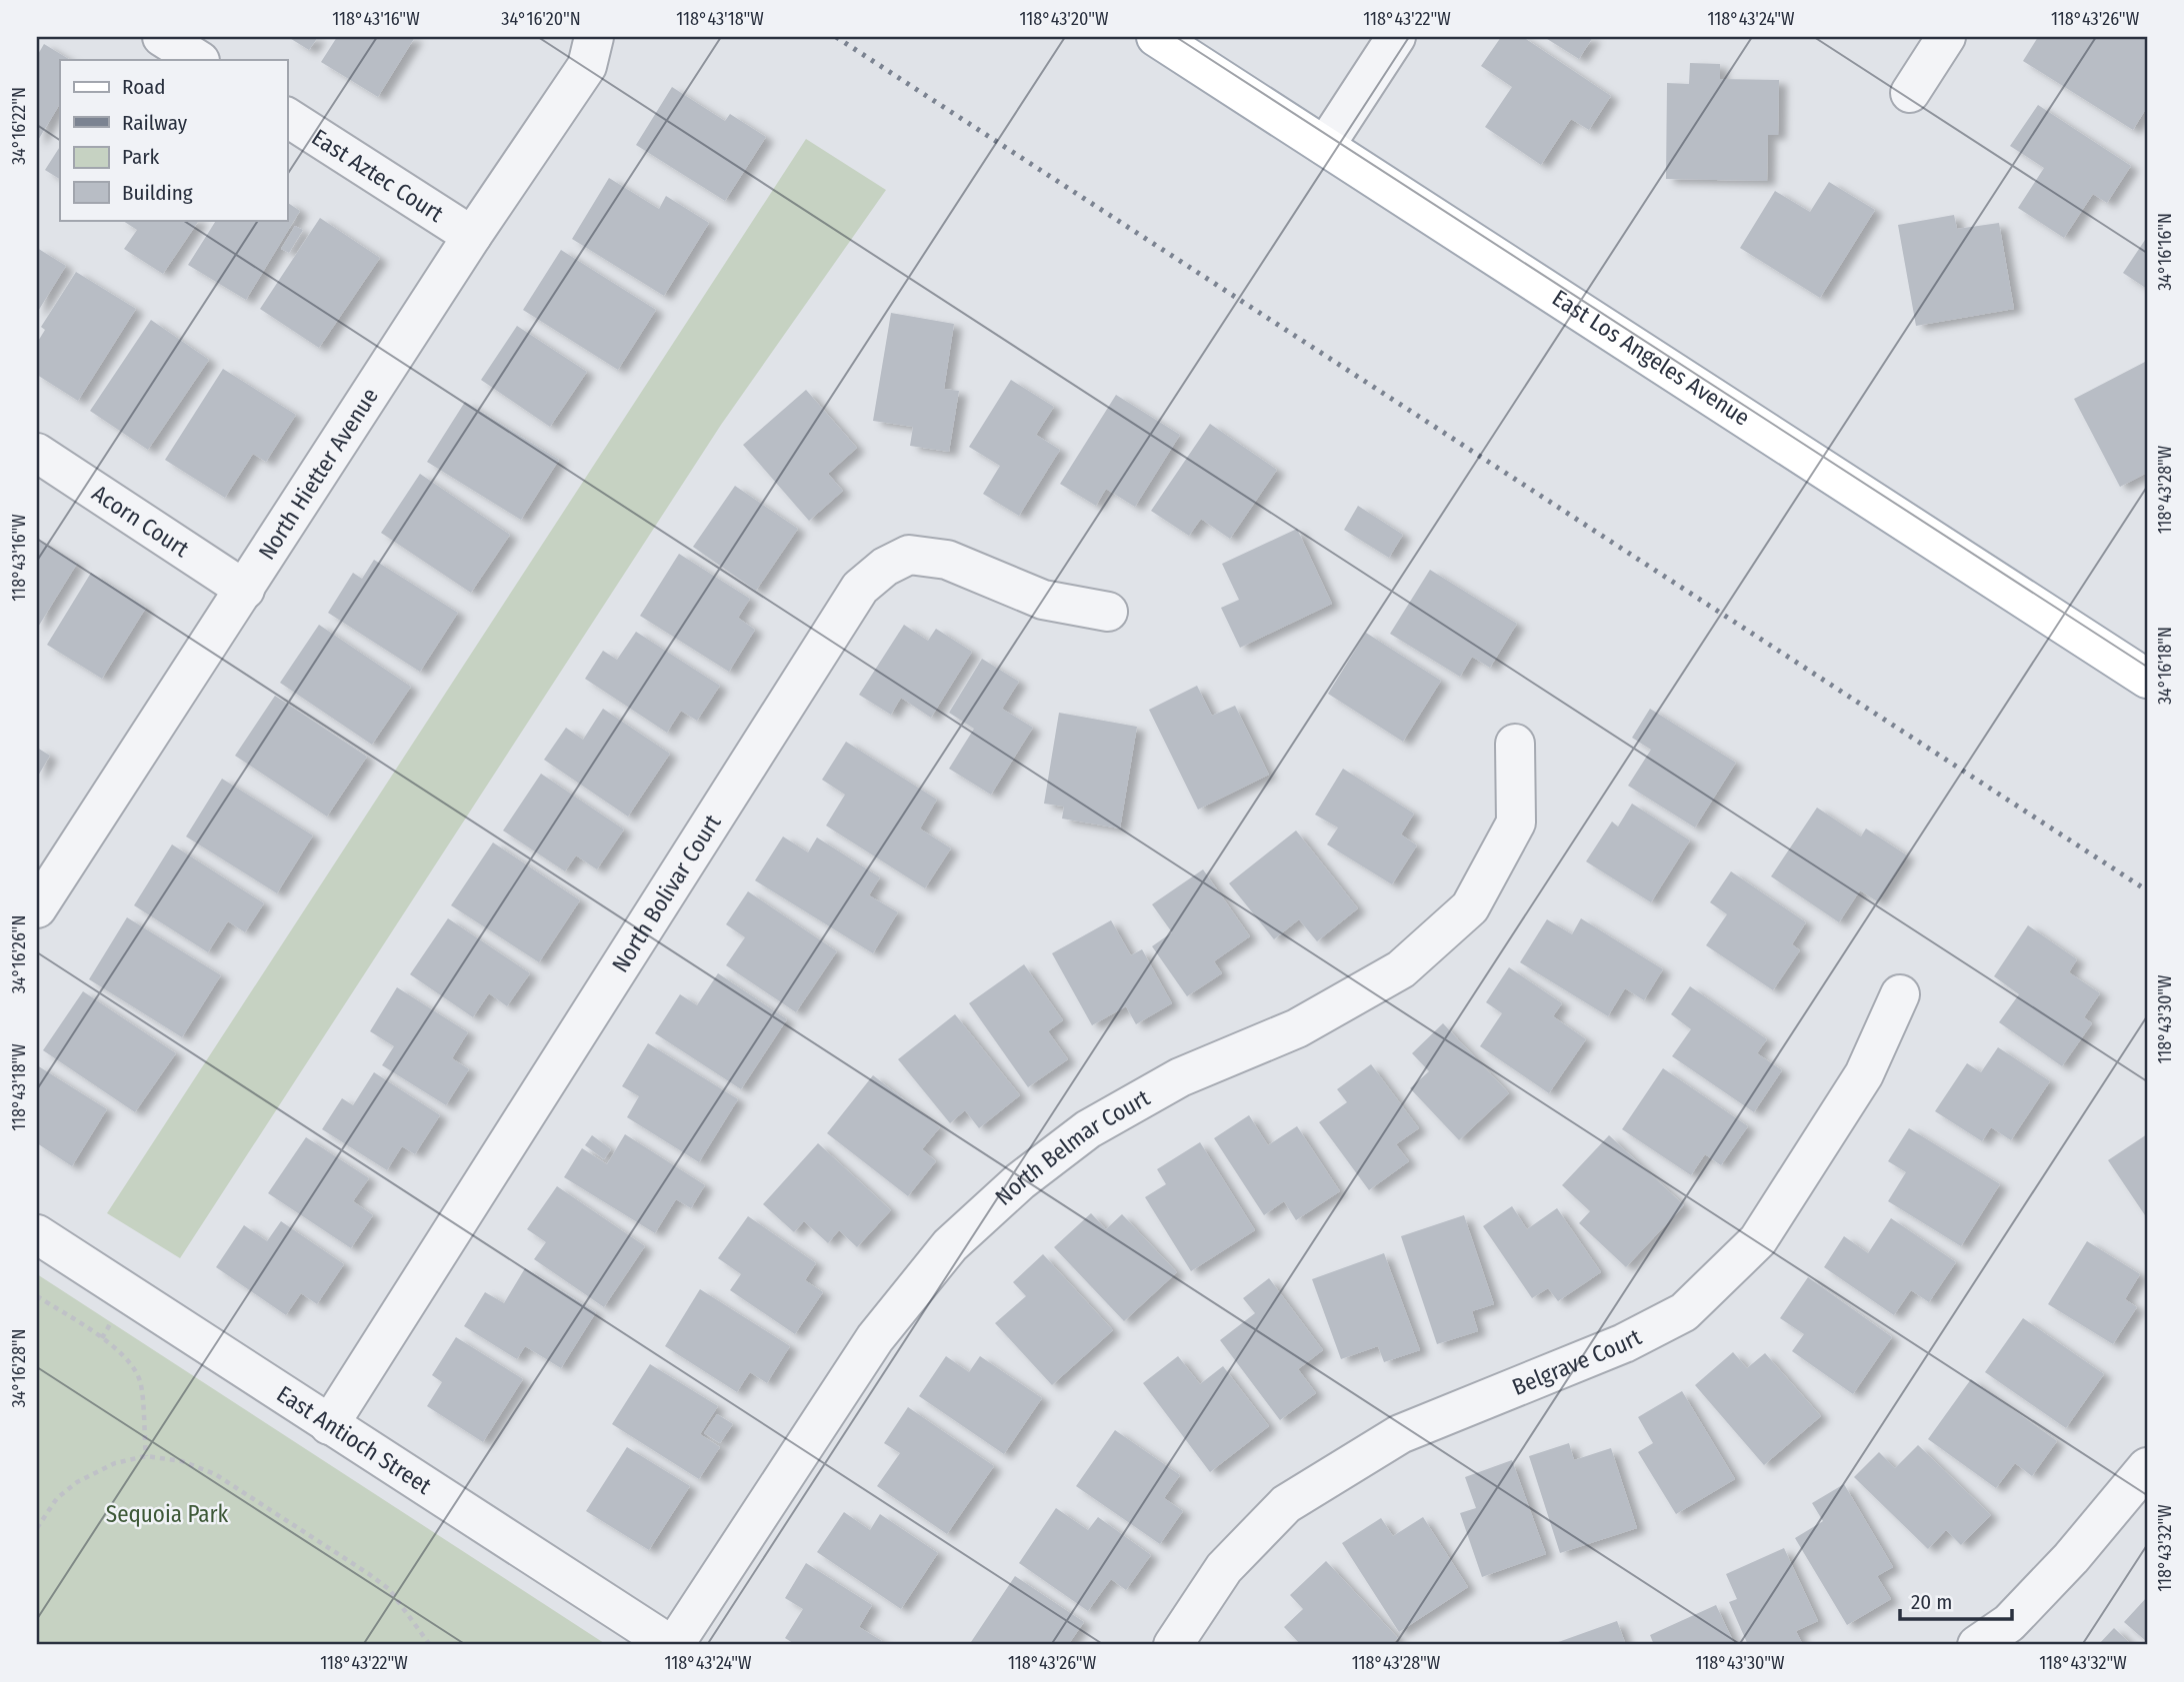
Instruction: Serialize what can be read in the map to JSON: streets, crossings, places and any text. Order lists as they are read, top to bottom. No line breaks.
{"streets":{"main road":["East Los Angeles Avenue"],"street":["East Aztec Court","North Hietter Avenue","Acorn Court","North Bolivar Court","North Belmar Court","Belgrave Court","East Antioch Street"]},"crossings":[["East Aztec Court","North Hietter Avenue"],["North Hietter Avenue","Acorn Court"],["North Bolivar Court","East Antioch Street"],["North Belmar Court","East Antioch Street"]],"parks":["Sequoia Park"],"legend":["Road","Railway","Park","Building"],"scale_bar":"20 m","coordinates":["118°43'16\"W","34°16'20\"N","118°43'18\"W","118°43'20\"W","118°43'22\"W","118°43'24\"W","118°43'26\"W","34°16'22\"N","34°16'16\"N","118°43'28\"W","34°16'18\"N","34°16'26\"N","118°43'30\"W","34°16'28\"N","118°43'32\"W"]}
